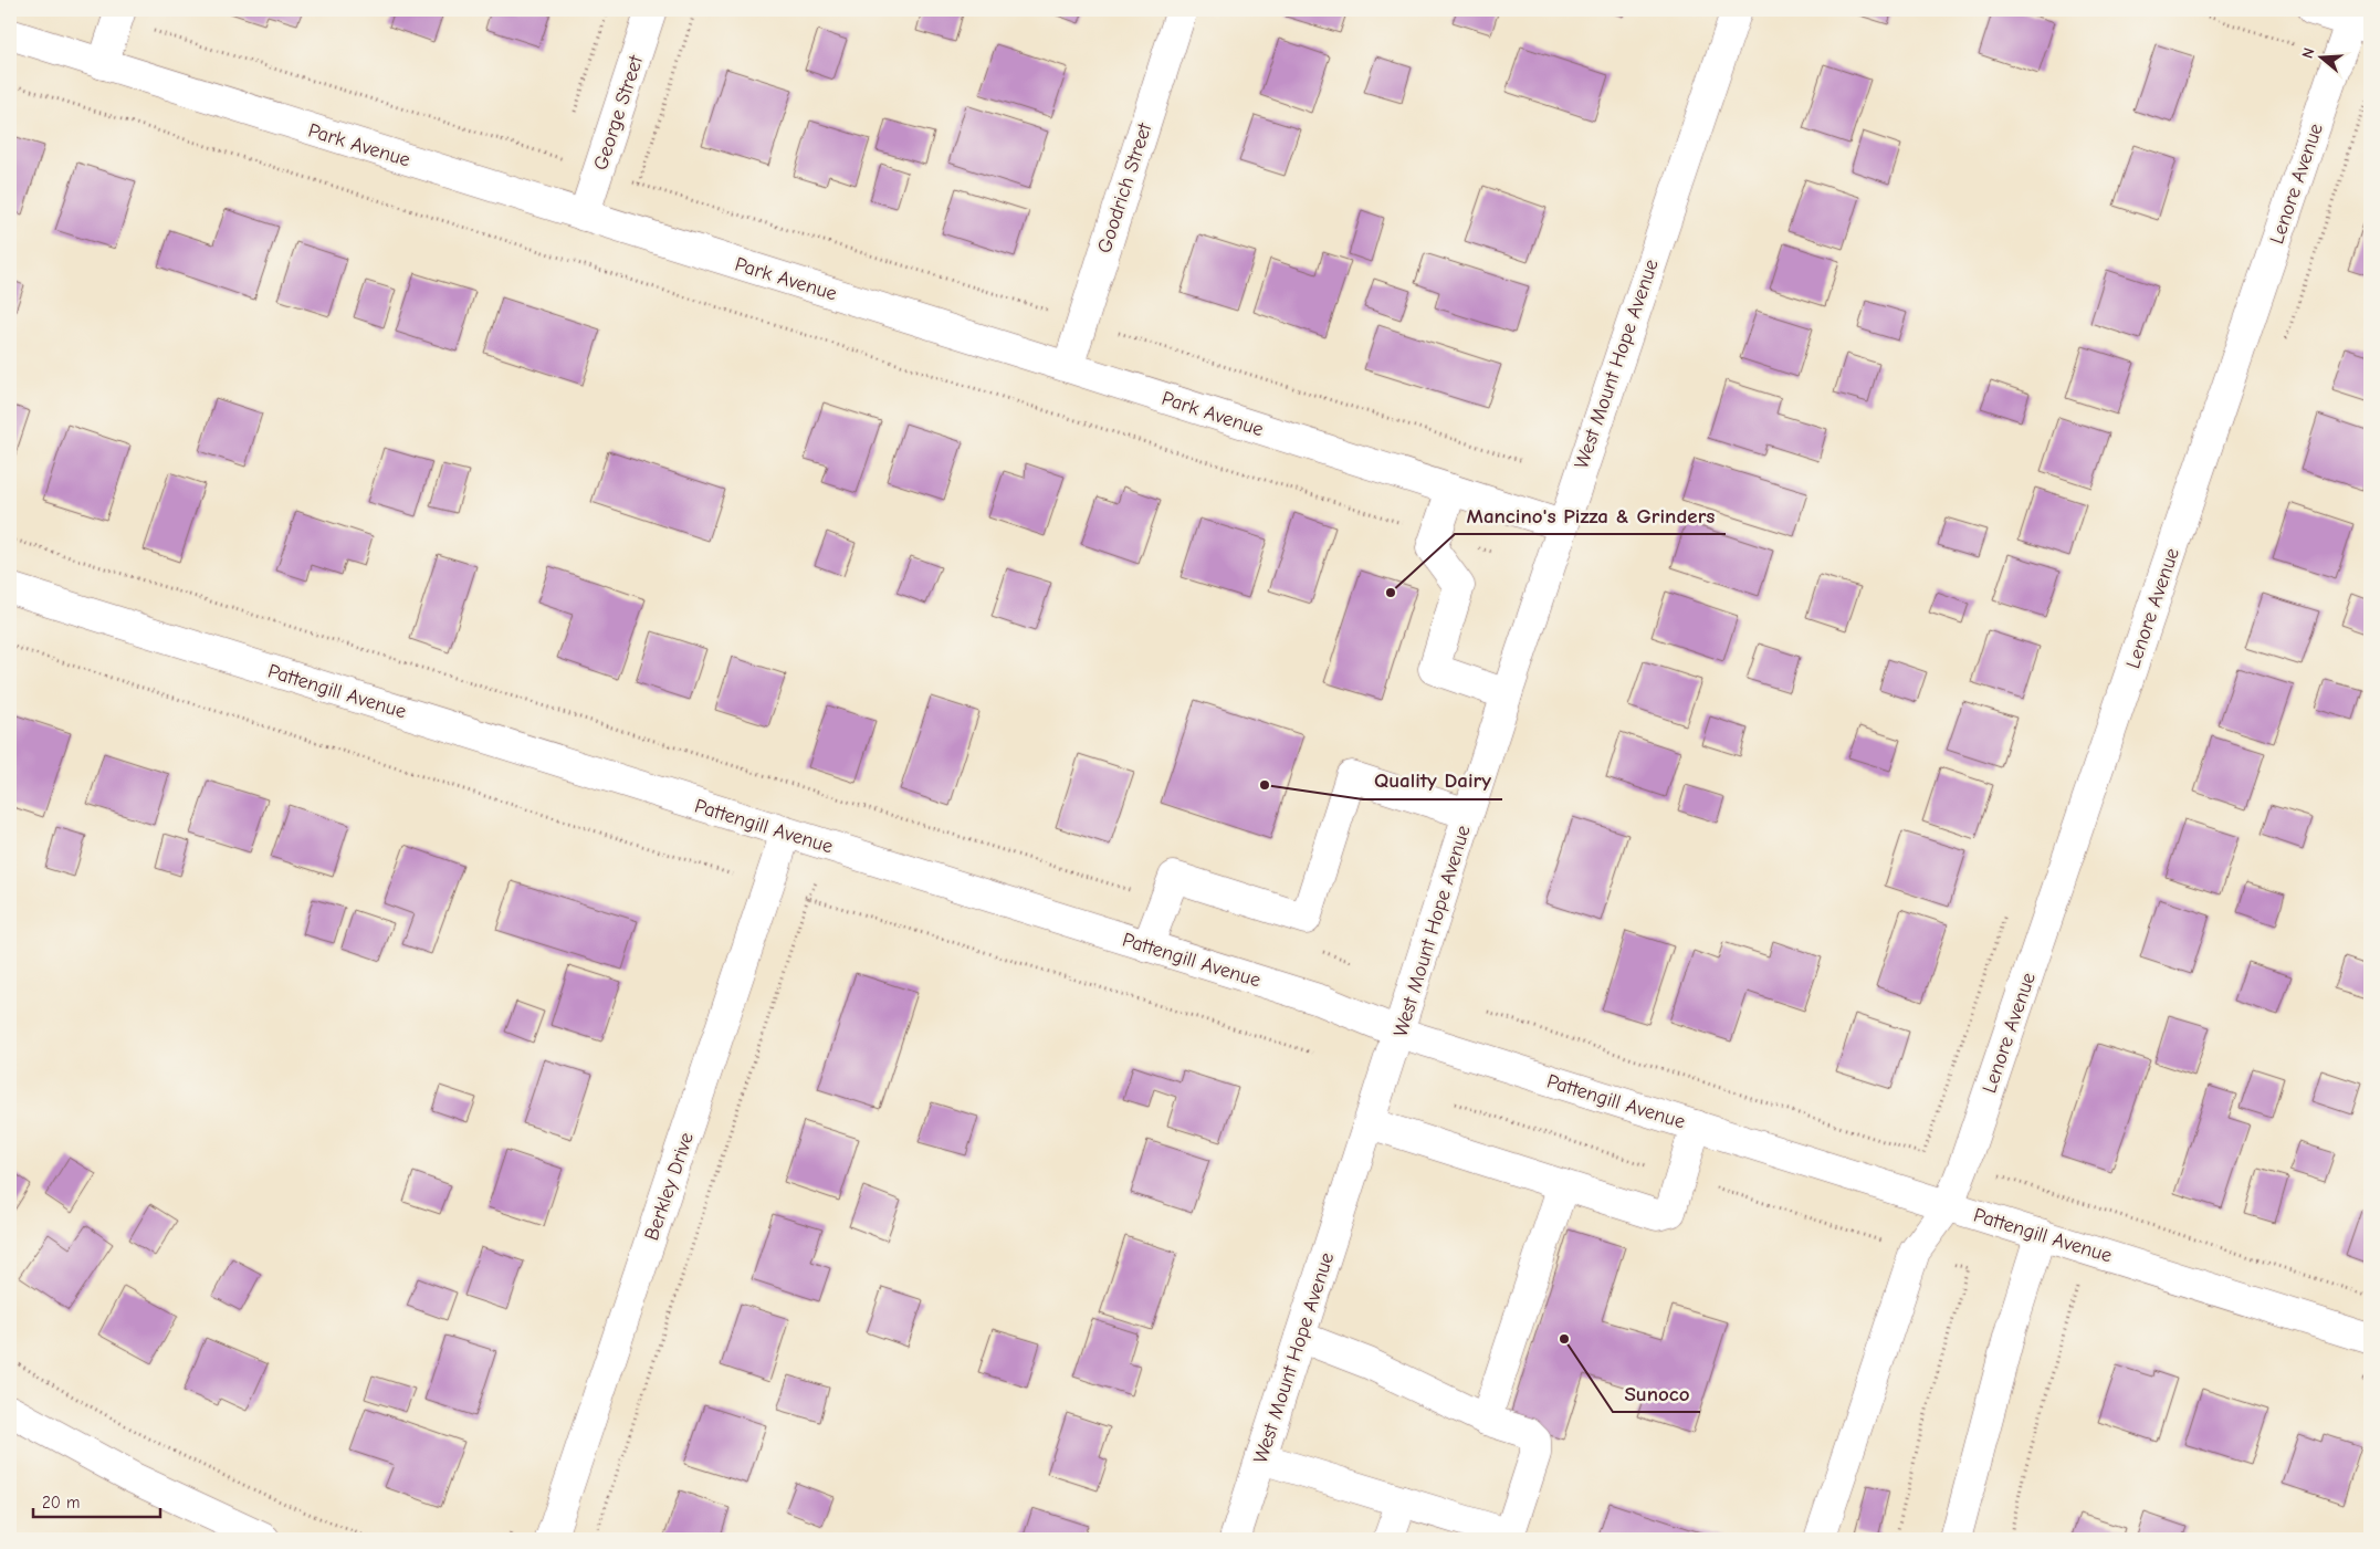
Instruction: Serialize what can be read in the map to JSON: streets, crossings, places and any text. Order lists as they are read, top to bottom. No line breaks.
{"streets":{"street":["George Street","Park Avenue","Lenore Avenue","Goodrich Street","West Mount Hope Avenue","Pattengill Avenue","Berkley Drive"]},"crossings":[["George Street","Park Avenue"],["Park Avenue","Goodrich Street"],["Park Avenue","West Mount Hope Avenue"],["Lenore Avenue","Pattengill Avenue"],["West Mount Hope Avenue","Pattengill Avenue"],["Pattengill Avenue","Berkley Drive"]],"places":["Mancino's Pizza & Grinders","Quality Dairy","Sunoco"],"scale_bar":"20 m","north":"left"}
